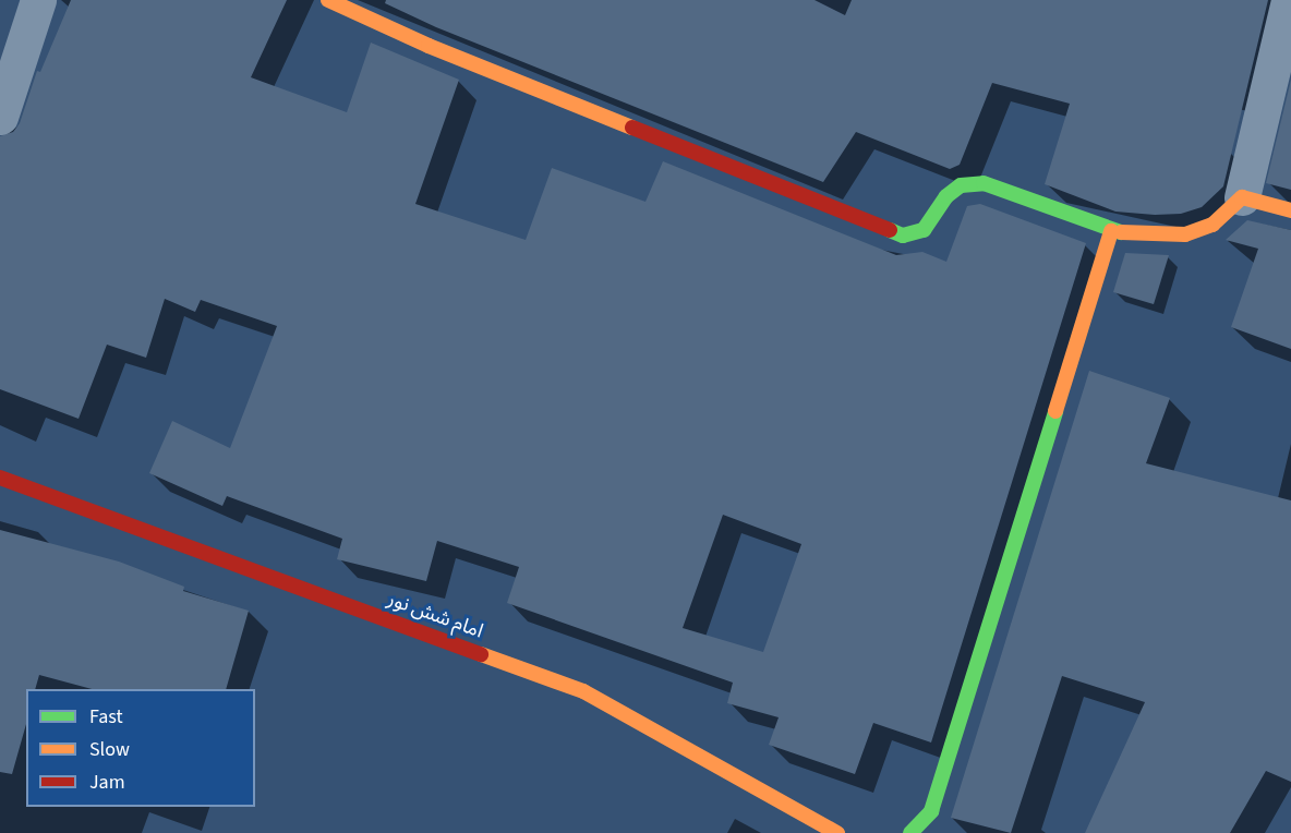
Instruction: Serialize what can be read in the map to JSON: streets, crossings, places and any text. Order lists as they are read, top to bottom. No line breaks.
{"streets":{"street":["امام شش نور"]},"legend":["Fast","Slow","Jam"]}
